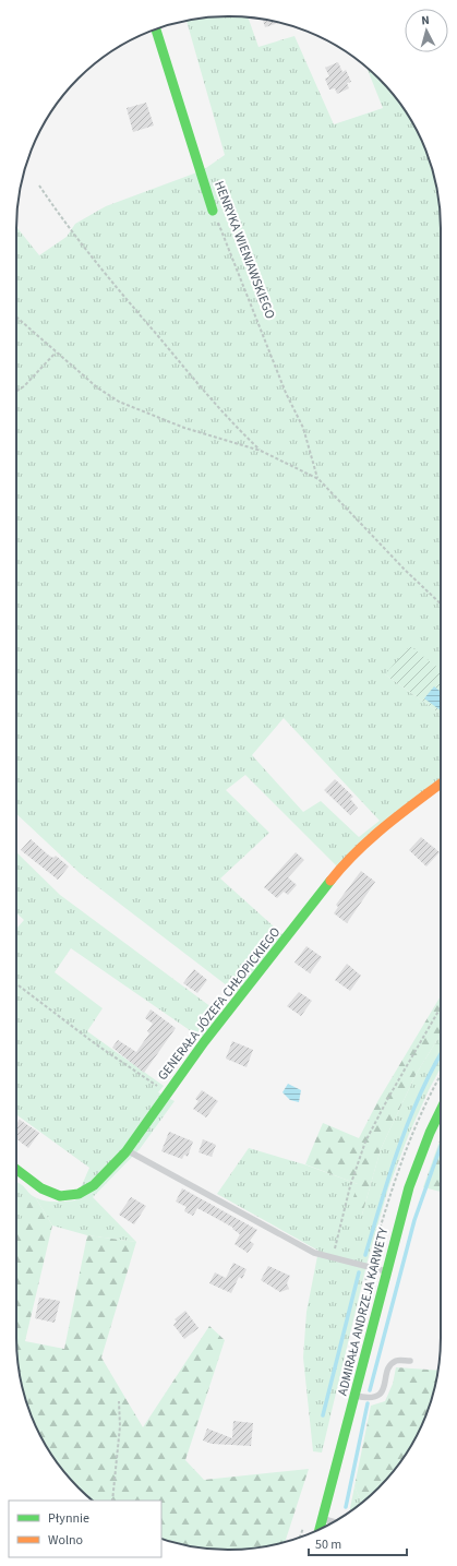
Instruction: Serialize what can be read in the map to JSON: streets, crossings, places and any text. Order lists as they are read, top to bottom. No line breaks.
{"streets":{"street":["HENRYKA WIENIAWSKIEGO","GENERAŁA JÓZEFA CHŁOPICKIEGO","ADMIRAŁA ANDRZEJA KARWETY"]},"legend":["Płynnie","Wolno"],"scale_bar":"50 m","north":"top"}
